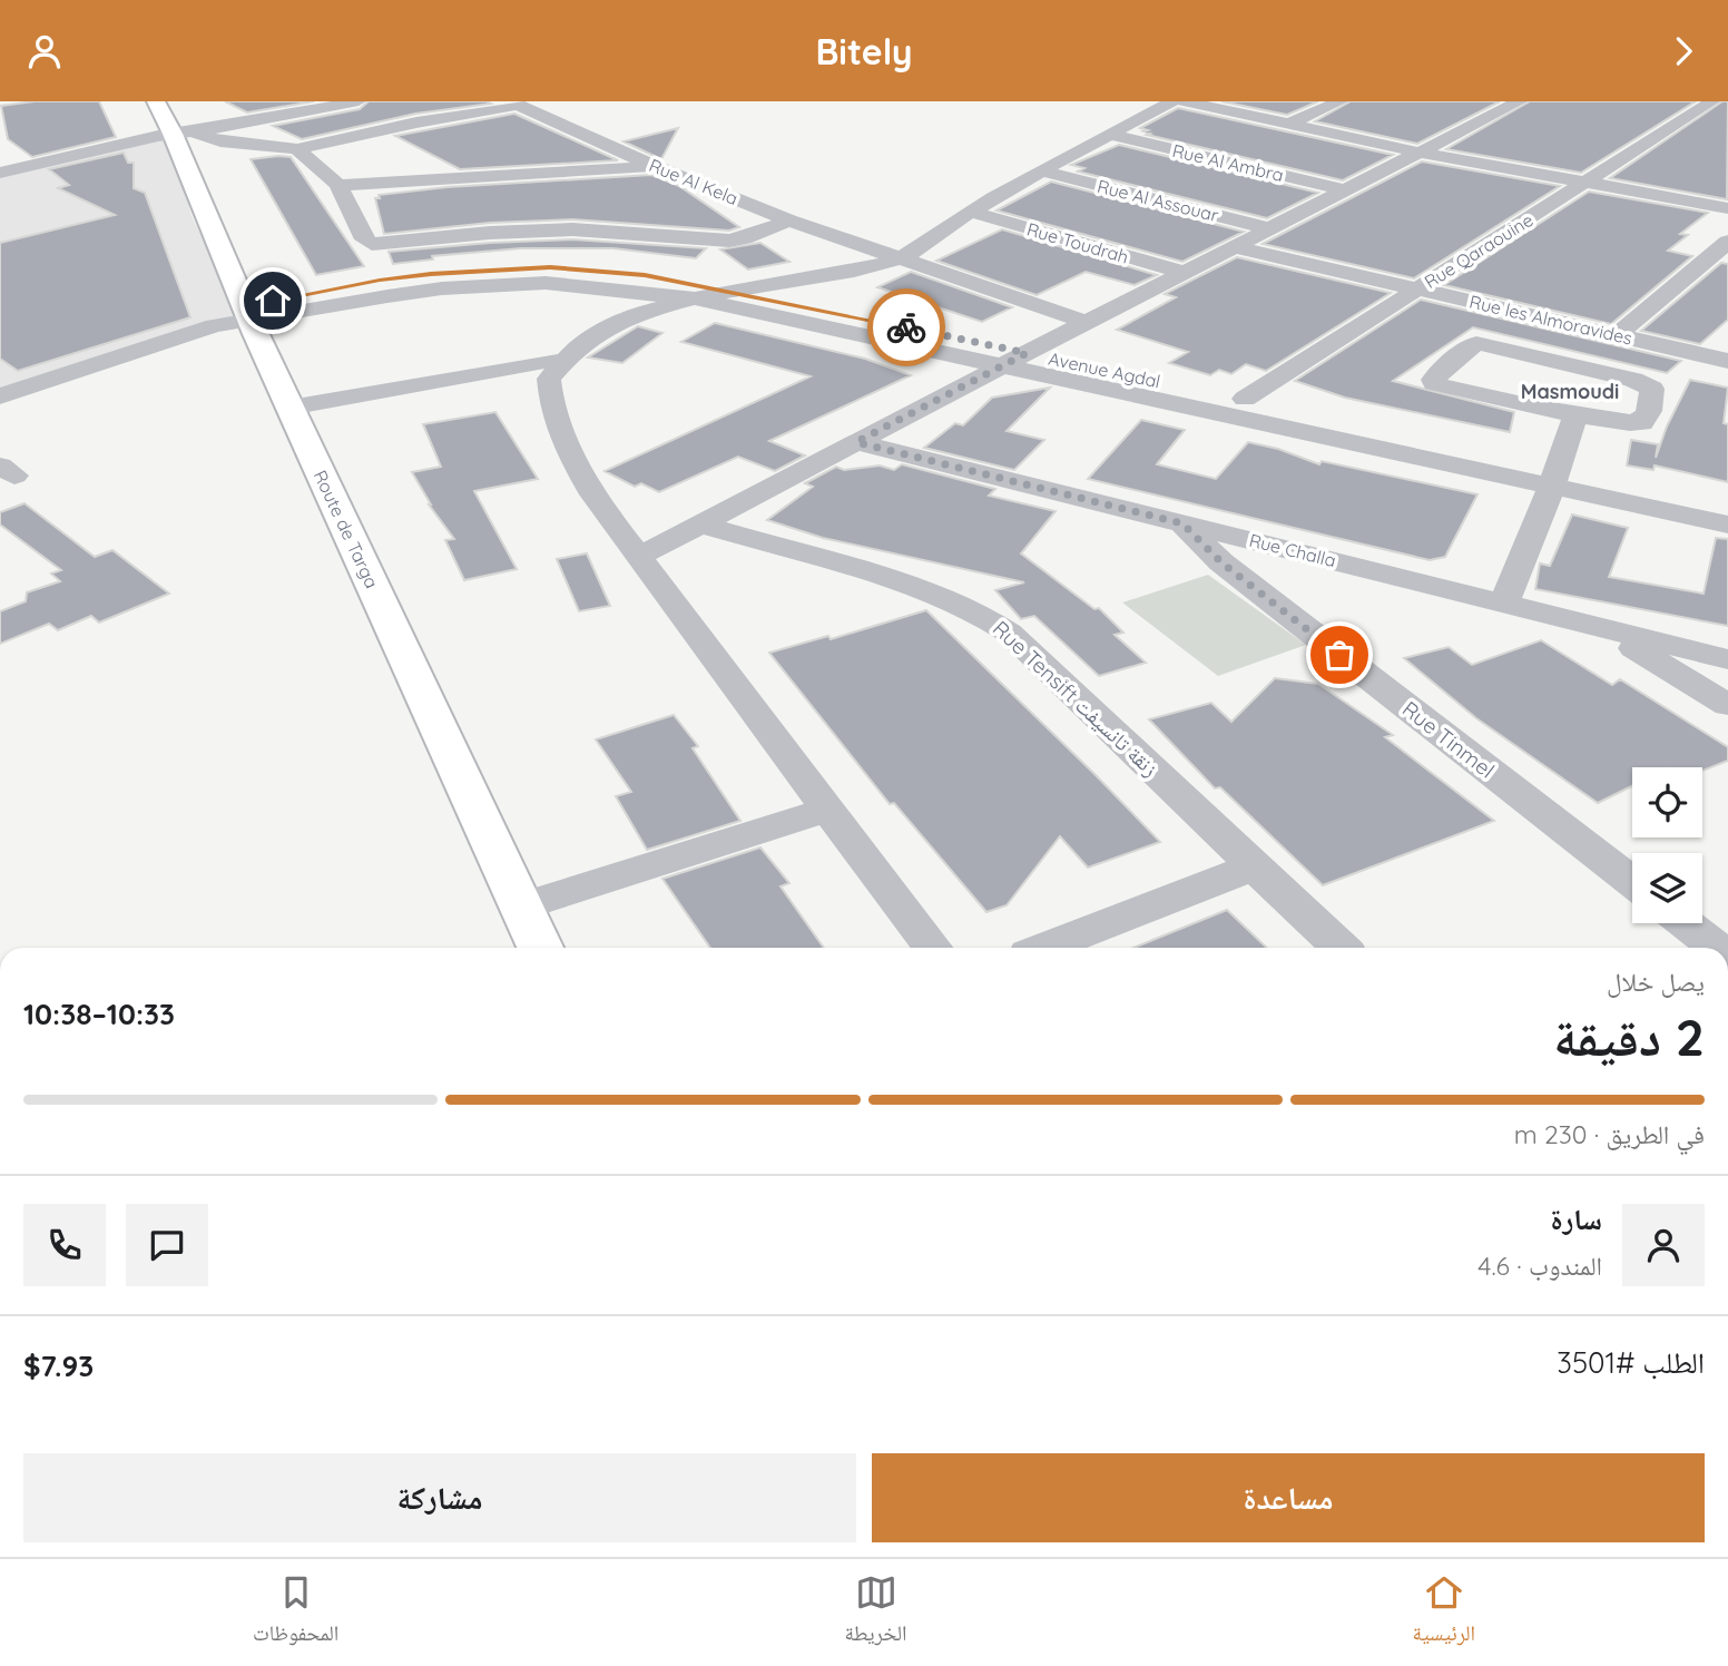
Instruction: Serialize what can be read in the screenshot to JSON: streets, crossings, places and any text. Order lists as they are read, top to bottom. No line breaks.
{"streets":{"main road":["Route de Targa"],"street":["Rue Al Ambra","Rue Al Kela","Rue Al Assouar","Rue Toudrah","Rue Qaraouine","Rue les Almoravides","Avenue Agdal","Rue Challa","Rue Tensift زنقة تانسيفت","Rue Tinmel"]},"crossings":[["Rue Al Kela","Route de Targa"],["Rue Qaraouine","Rue les Almoravides"],["Rue Qaraouine","Avenue Agdal"],["Avenue Agdal","Route de Targa"],["Rue Challa","Rue Tinmel"]],"districts":["Masmoudi"],"page":{"header":"Bitely","heading":["2 دقيقة","يصل خلال","10:33–10:38"],"panel":["سارة","المندوب · 4.6","الطلب #3501","$7.93"],"bar":"في الطريق · 230 m","buttons":["مساعدة","مشاركة"],"tabs":["الرئيسية","الخريطة","المحفوظات"]}}
